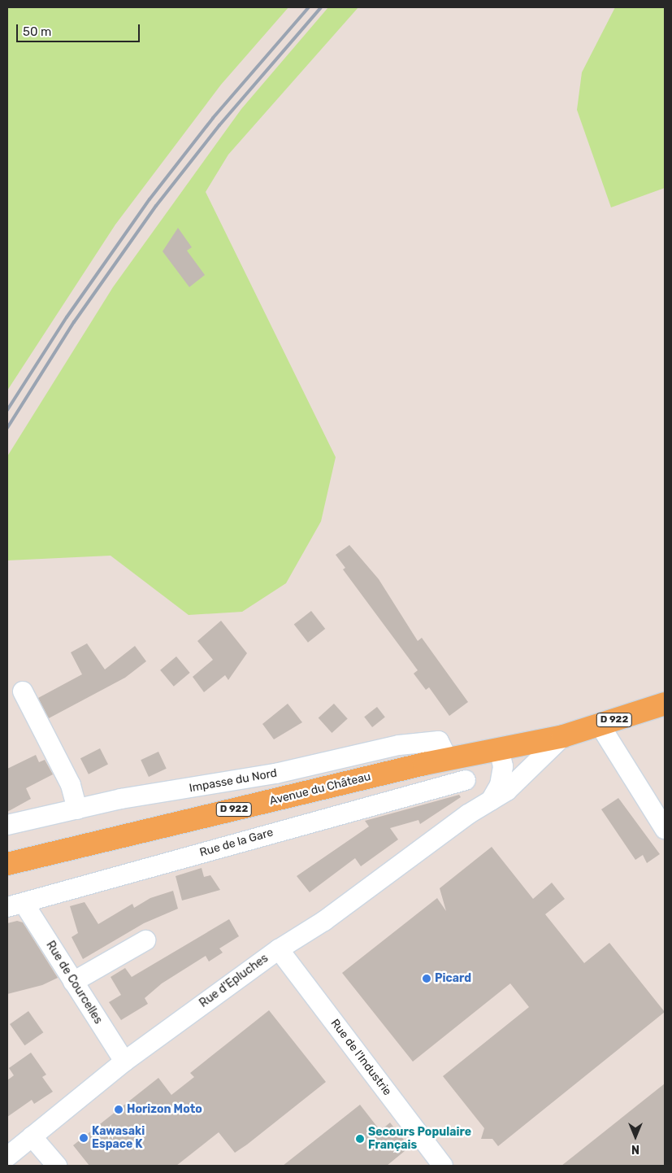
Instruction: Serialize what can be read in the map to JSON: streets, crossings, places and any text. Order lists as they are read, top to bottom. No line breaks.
{"streets":{"main road":["D 922","Avenue du Château"],"street":["Impasse du Nord","Rue de la Gare","Rue d'Epluches","Rue de Courcelles","Rue de l'Industrie"]},"crossings":[["D 922","Avenue du Château"],["D 922","Rue d'Epluches"],["Impasse du Nord","Avenue du Château"],["Avenue du Château","Rue d'Epluches"],["Rue de la Gare","Rue de Courcelles"],["Rue d'Epluches","Rue de Courcelles"],["Rue d'Epluches","Rue de l'Industrie"]],"places":["Picard","Horizon Moto","Kawasaki Espace K","Secours Populaire Français"],"scale_bar":"50 m","north":"bottom"}
